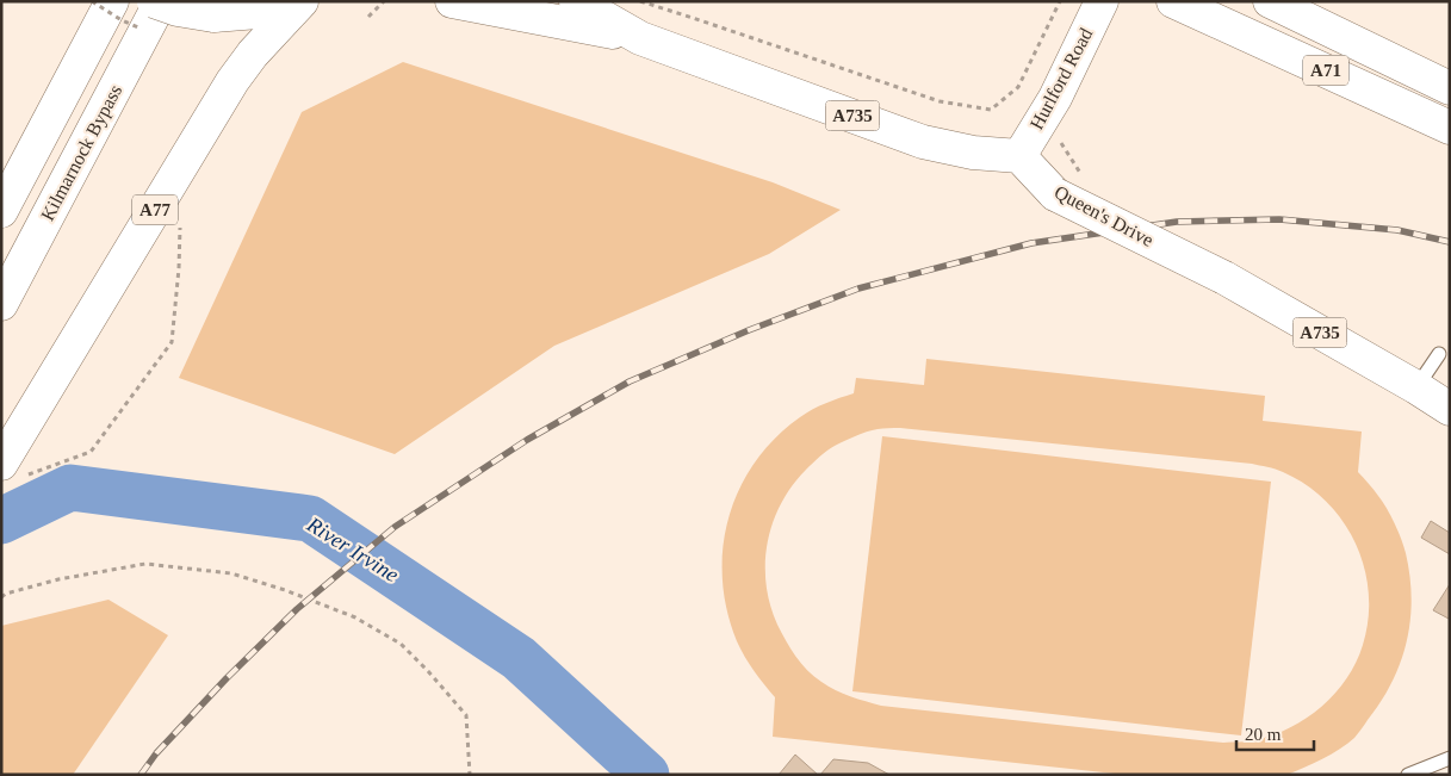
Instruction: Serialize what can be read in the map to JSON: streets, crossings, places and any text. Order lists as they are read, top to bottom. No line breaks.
{"streets":{"main road":["A71","Hurlford Road","A735","Kilmarnock Bypass","A77","Queen's Drive"]},"crossings":[["Hurlford Road","A735"],["Hurlford Road","Queen's Drive"],["A735","Queen's Drive"]],"water":["River Irvine"],"scale_bar":"20 m"}
